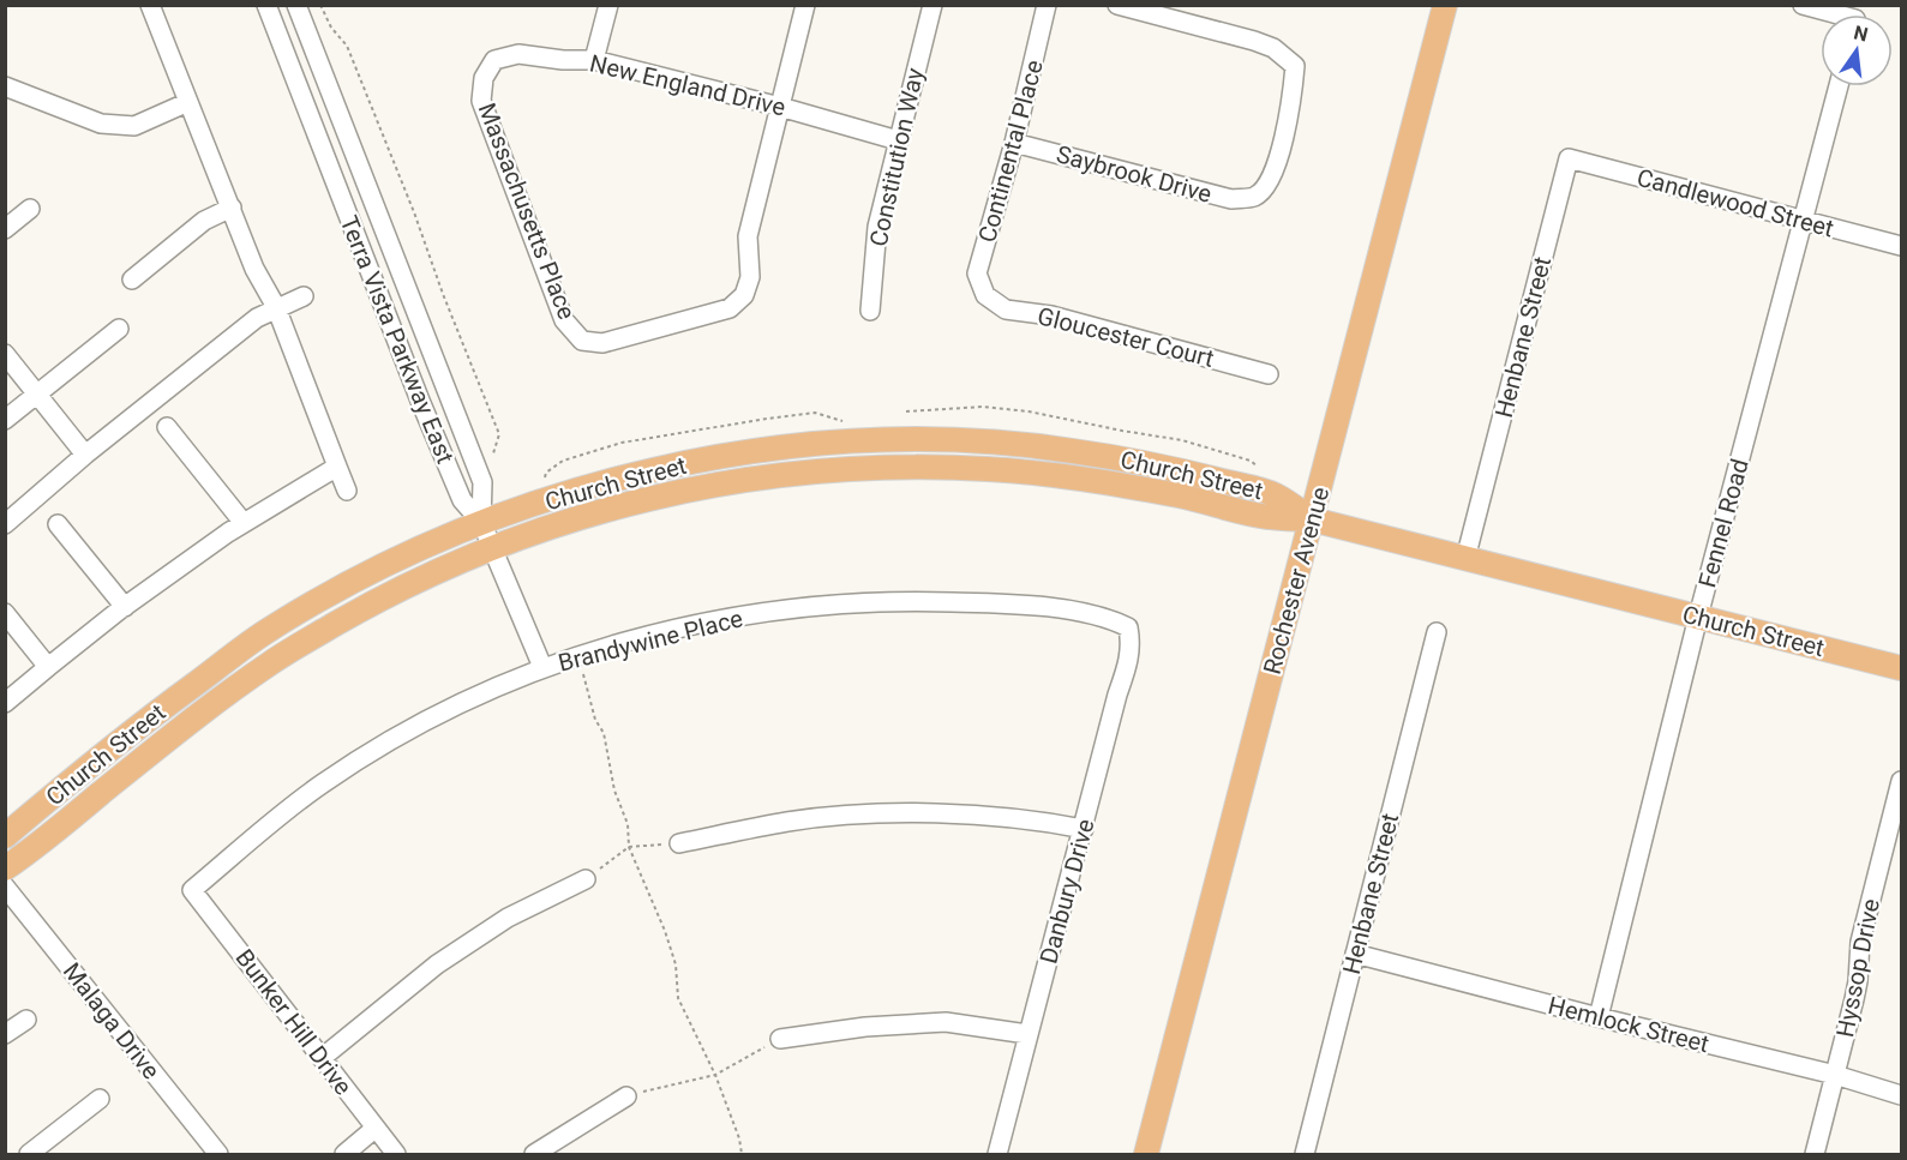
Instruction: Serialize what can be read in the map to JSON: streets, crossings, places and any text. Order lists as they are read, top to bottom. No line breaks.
{"streets":{"main road":["Church Street","Rochester Avenue"],"street":["New England Drive","Continental Place","Constitution Way","Saybrook Drive","Candlewood Street","Massachusetts Place","Gloucester Court","Henbane Street","Terra Vista Parkway East","Fennel Road","Brandywine Place","Danbury Drive","Hyssop Drive","Malaga Drive","Bunker Hill Drive","Hemlock Street"]},"crossings":[["New England Drive","Constitution Way"],["New England Drive","Massachusetts Place"],["Continental Place","Saybrook Drive"],["Continental Place","Gloucester Court"],["Candlewood Street","Henbane Street"],["Candlewood Street","Fennel Road"],["Henbane Street","Church Street"],["Henbane Street","Hemlock Street"],["Terra Vista Parkway East","Church Street"],["Terra Vista Parkway East","Brandywine Place"],["Church Street","Fennel Road"],["Church Street","Rochester Avenue"],["Fennel Road","Hemlock Street"],["Brandywine Place","Danbury Drive"],["Brandywine Place","Bunker Hill Drive"],["Hyssop Drive","Hemlock Street"]],"north":"top"}
